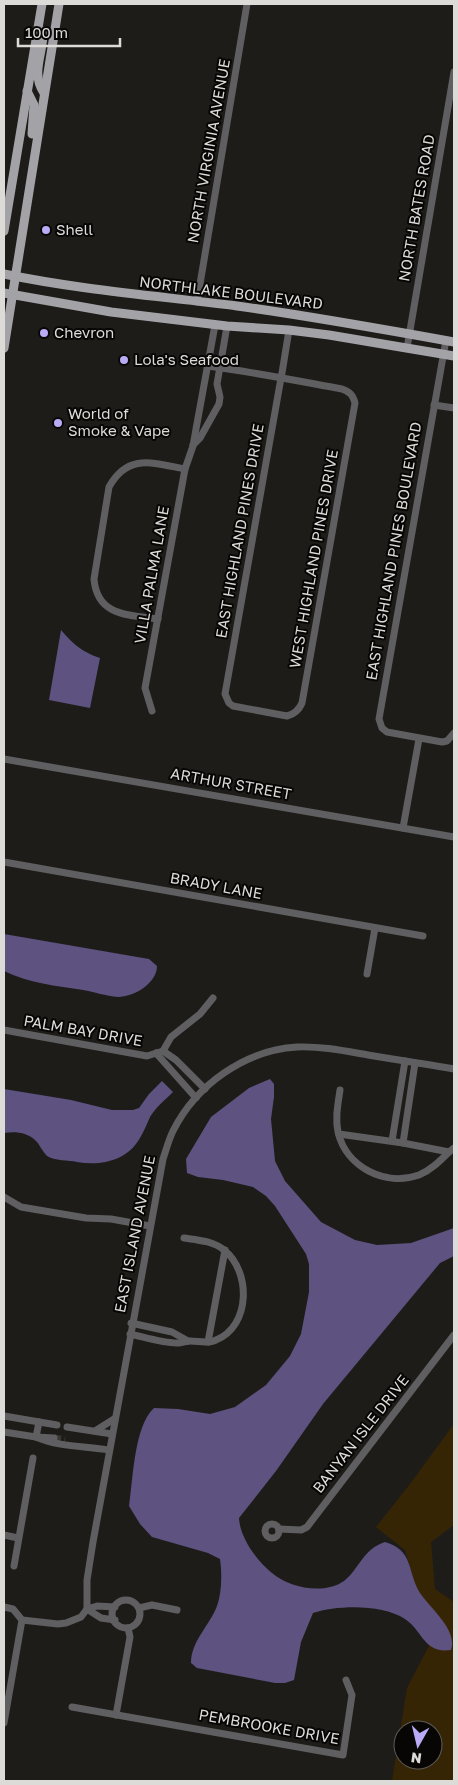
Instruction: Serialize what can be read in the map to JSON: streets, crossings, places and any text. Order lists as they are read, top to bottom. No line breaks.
{"streets":{"main road":["NORTHLAKE BOULEVARD"],"street":["NORTH VIRGINIA AVENUE","NORTH BATES ROAD","EAST HIGHLAND PINES DRIVE","EAST HIGHLAND PINES BOULEVARD","WEST HIGHLAND PINES DRIVE","VILLA PALMA LANE","ARTHUR STREET","BRADY LANE","PALM BAY DRIVE","EAST ISLAND AVENUE","BANYAN ISLE DRIVE","PEMBROOKE DRIVE"]},"crossings":[["NORTH VIRGINIA AVENUE","NORTHLAKE BOULEVARD"],["NORTH BATES ROAD","NORTHLAKE BOULEVARD"],["NORTHLAKE BOULEVARD","EAST HIGHLAND PINES DRIVE"],["NORTHLAKE BOULEVARD","EAST HIGHLAND PINES BOULEVARD"],["NORTHLAKE BOULEVARD","VILLA PALMA LANE"],["EAST HIGHLAND PINES DRIVE","WEST HIGHLAND PINES DRIVE"],["PALM BAY DRIVE","EAST ISLAND AVENUE"]],"places":["Shell","Chevron","Lola's Seafood","World of Smoke & Vape"],"scale_bar":"100 m","north":"bottom"}
